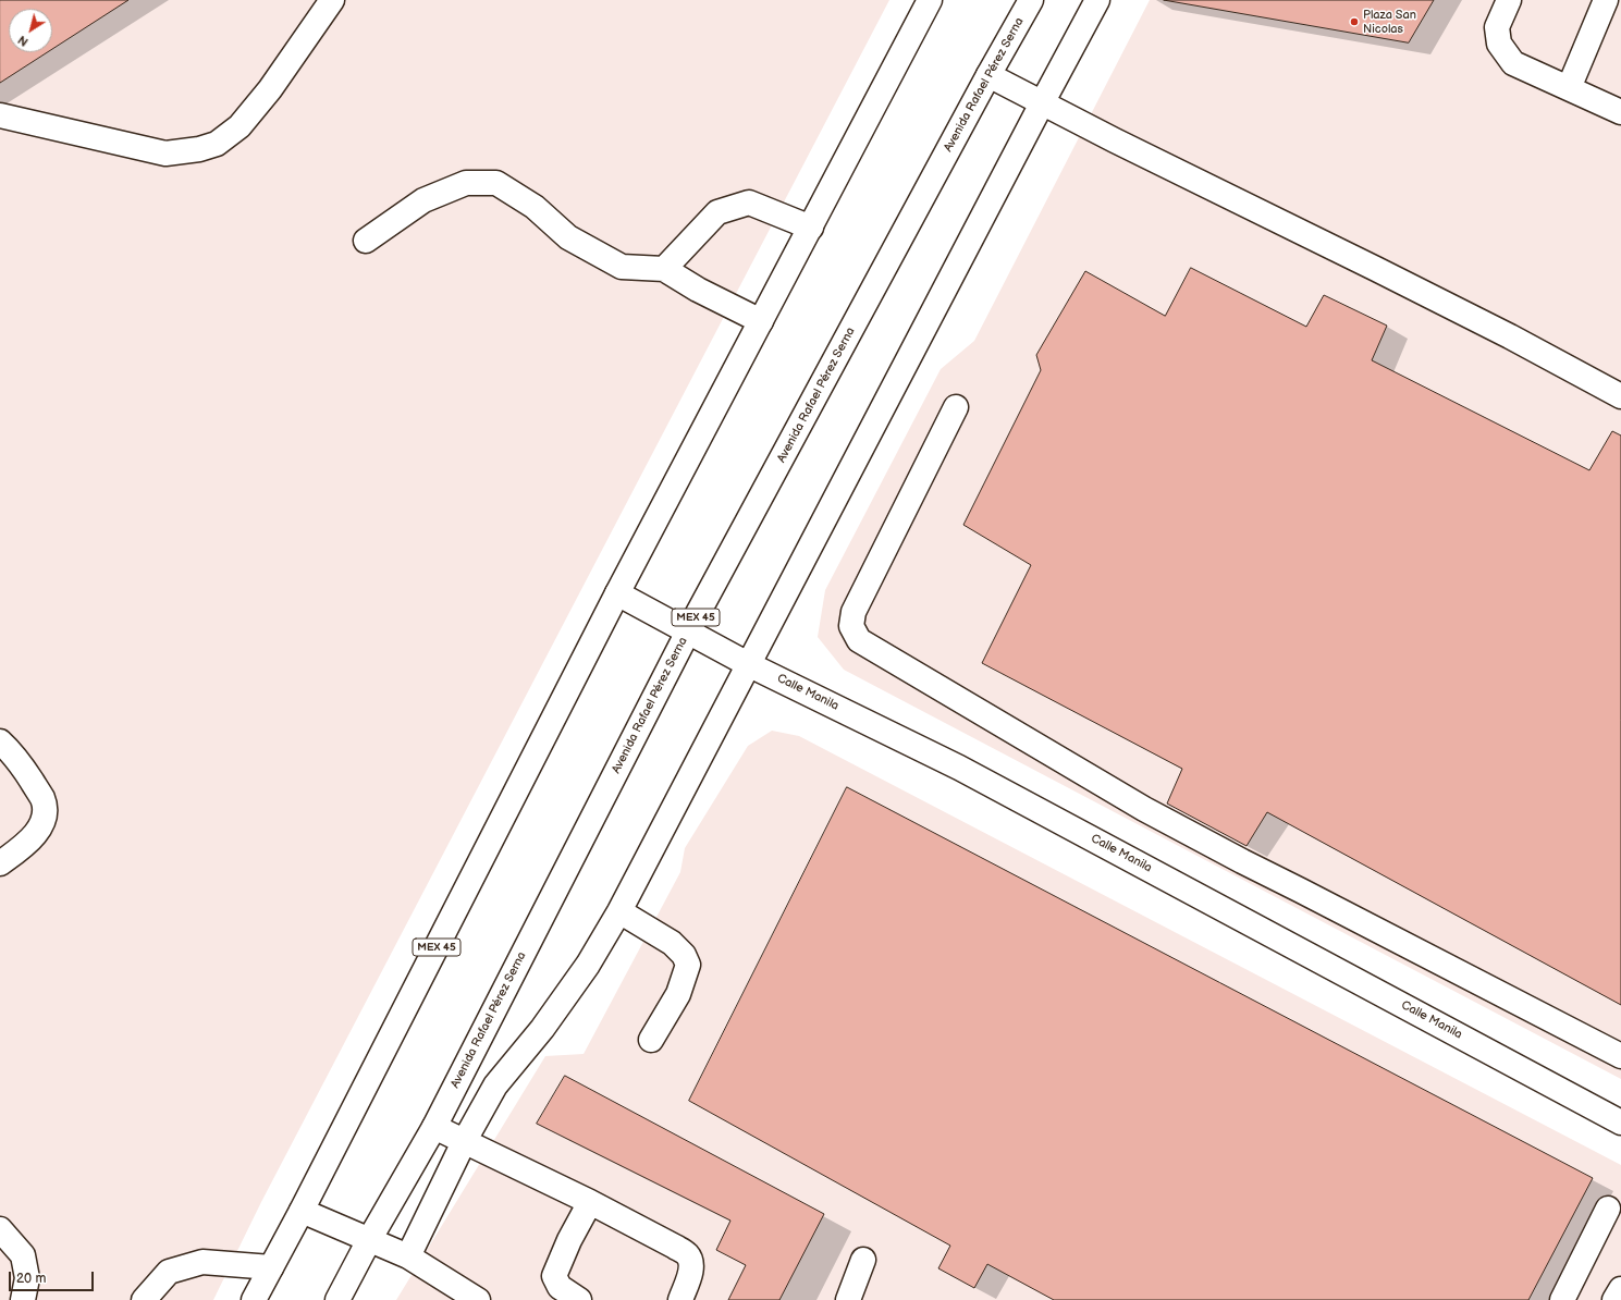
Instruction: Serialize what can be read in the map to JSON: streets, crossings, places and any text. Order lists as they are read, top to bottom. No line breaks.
{"streets":{"main road":["Avenida Rafael Pérez Serna","MEX 45","Calle Manila"]},"crossings":[["Avenida Rafael Pérez Serna","Calle Manila"],["MEX 45","Calle Manila"]],"places":["Plaza San Nicolas"],"scale_bar":"20 m","north":"bottom left"}
